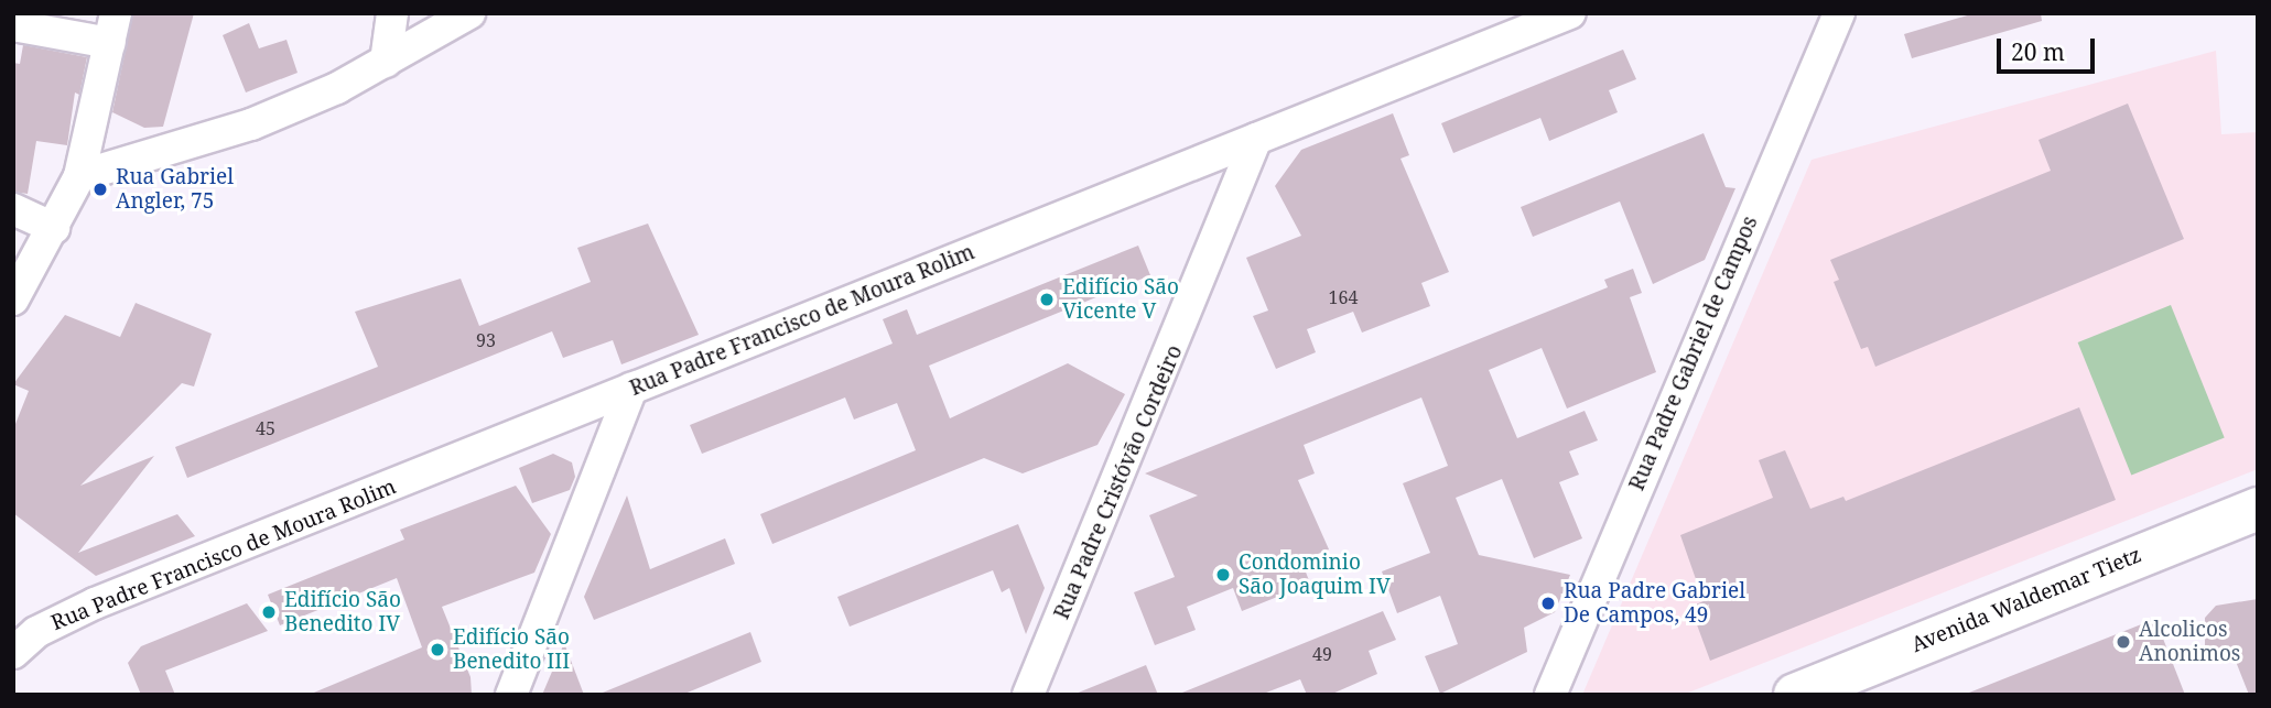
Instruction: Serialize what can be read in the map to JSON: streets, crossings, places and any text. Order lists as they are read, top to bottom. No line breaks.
{"streets":{"street":["Rua Padre Francisco de Moura Rolim","Rua Padre Gabriel de Campos","Rua Padre Cristóvão Cordeiro","Avenida Waldemar Tietz"]},"crossings":[["Rua Padre Francisco de Moura Rolim","Rua Padre Cristóvão Cordeiro"]],"places":["Rua Gabriel Angler, 75","Edifício São Vicente V","Condominio São Joaquim IV","Rua Padre Gabriel De Campos, 49","Edifício São Benedito IV","Alcolicos Anonimos","Edifício São Benedito III"],"house_numbers":["164","93","45","49"],"scale_bar":"20 m"}
